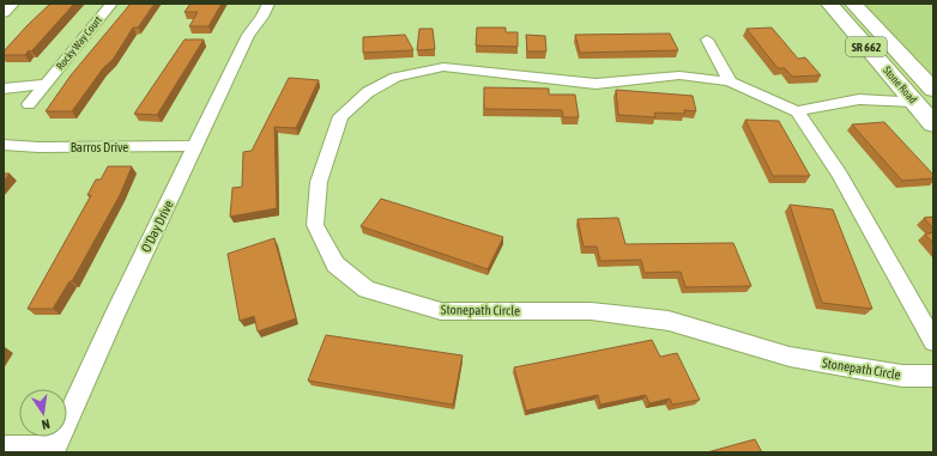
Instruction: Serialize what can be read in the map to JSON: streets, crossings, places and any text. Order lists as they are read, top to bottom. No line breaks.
{"streets":{"main road":["SR 662","Stone Road"],"street":["Rocky Way Court","Barros Drive","O'Day Drive","Stonepath Circle"]},"crossings":[["Barros Drive","O'Day Drive"]],"north":"bottom"}
